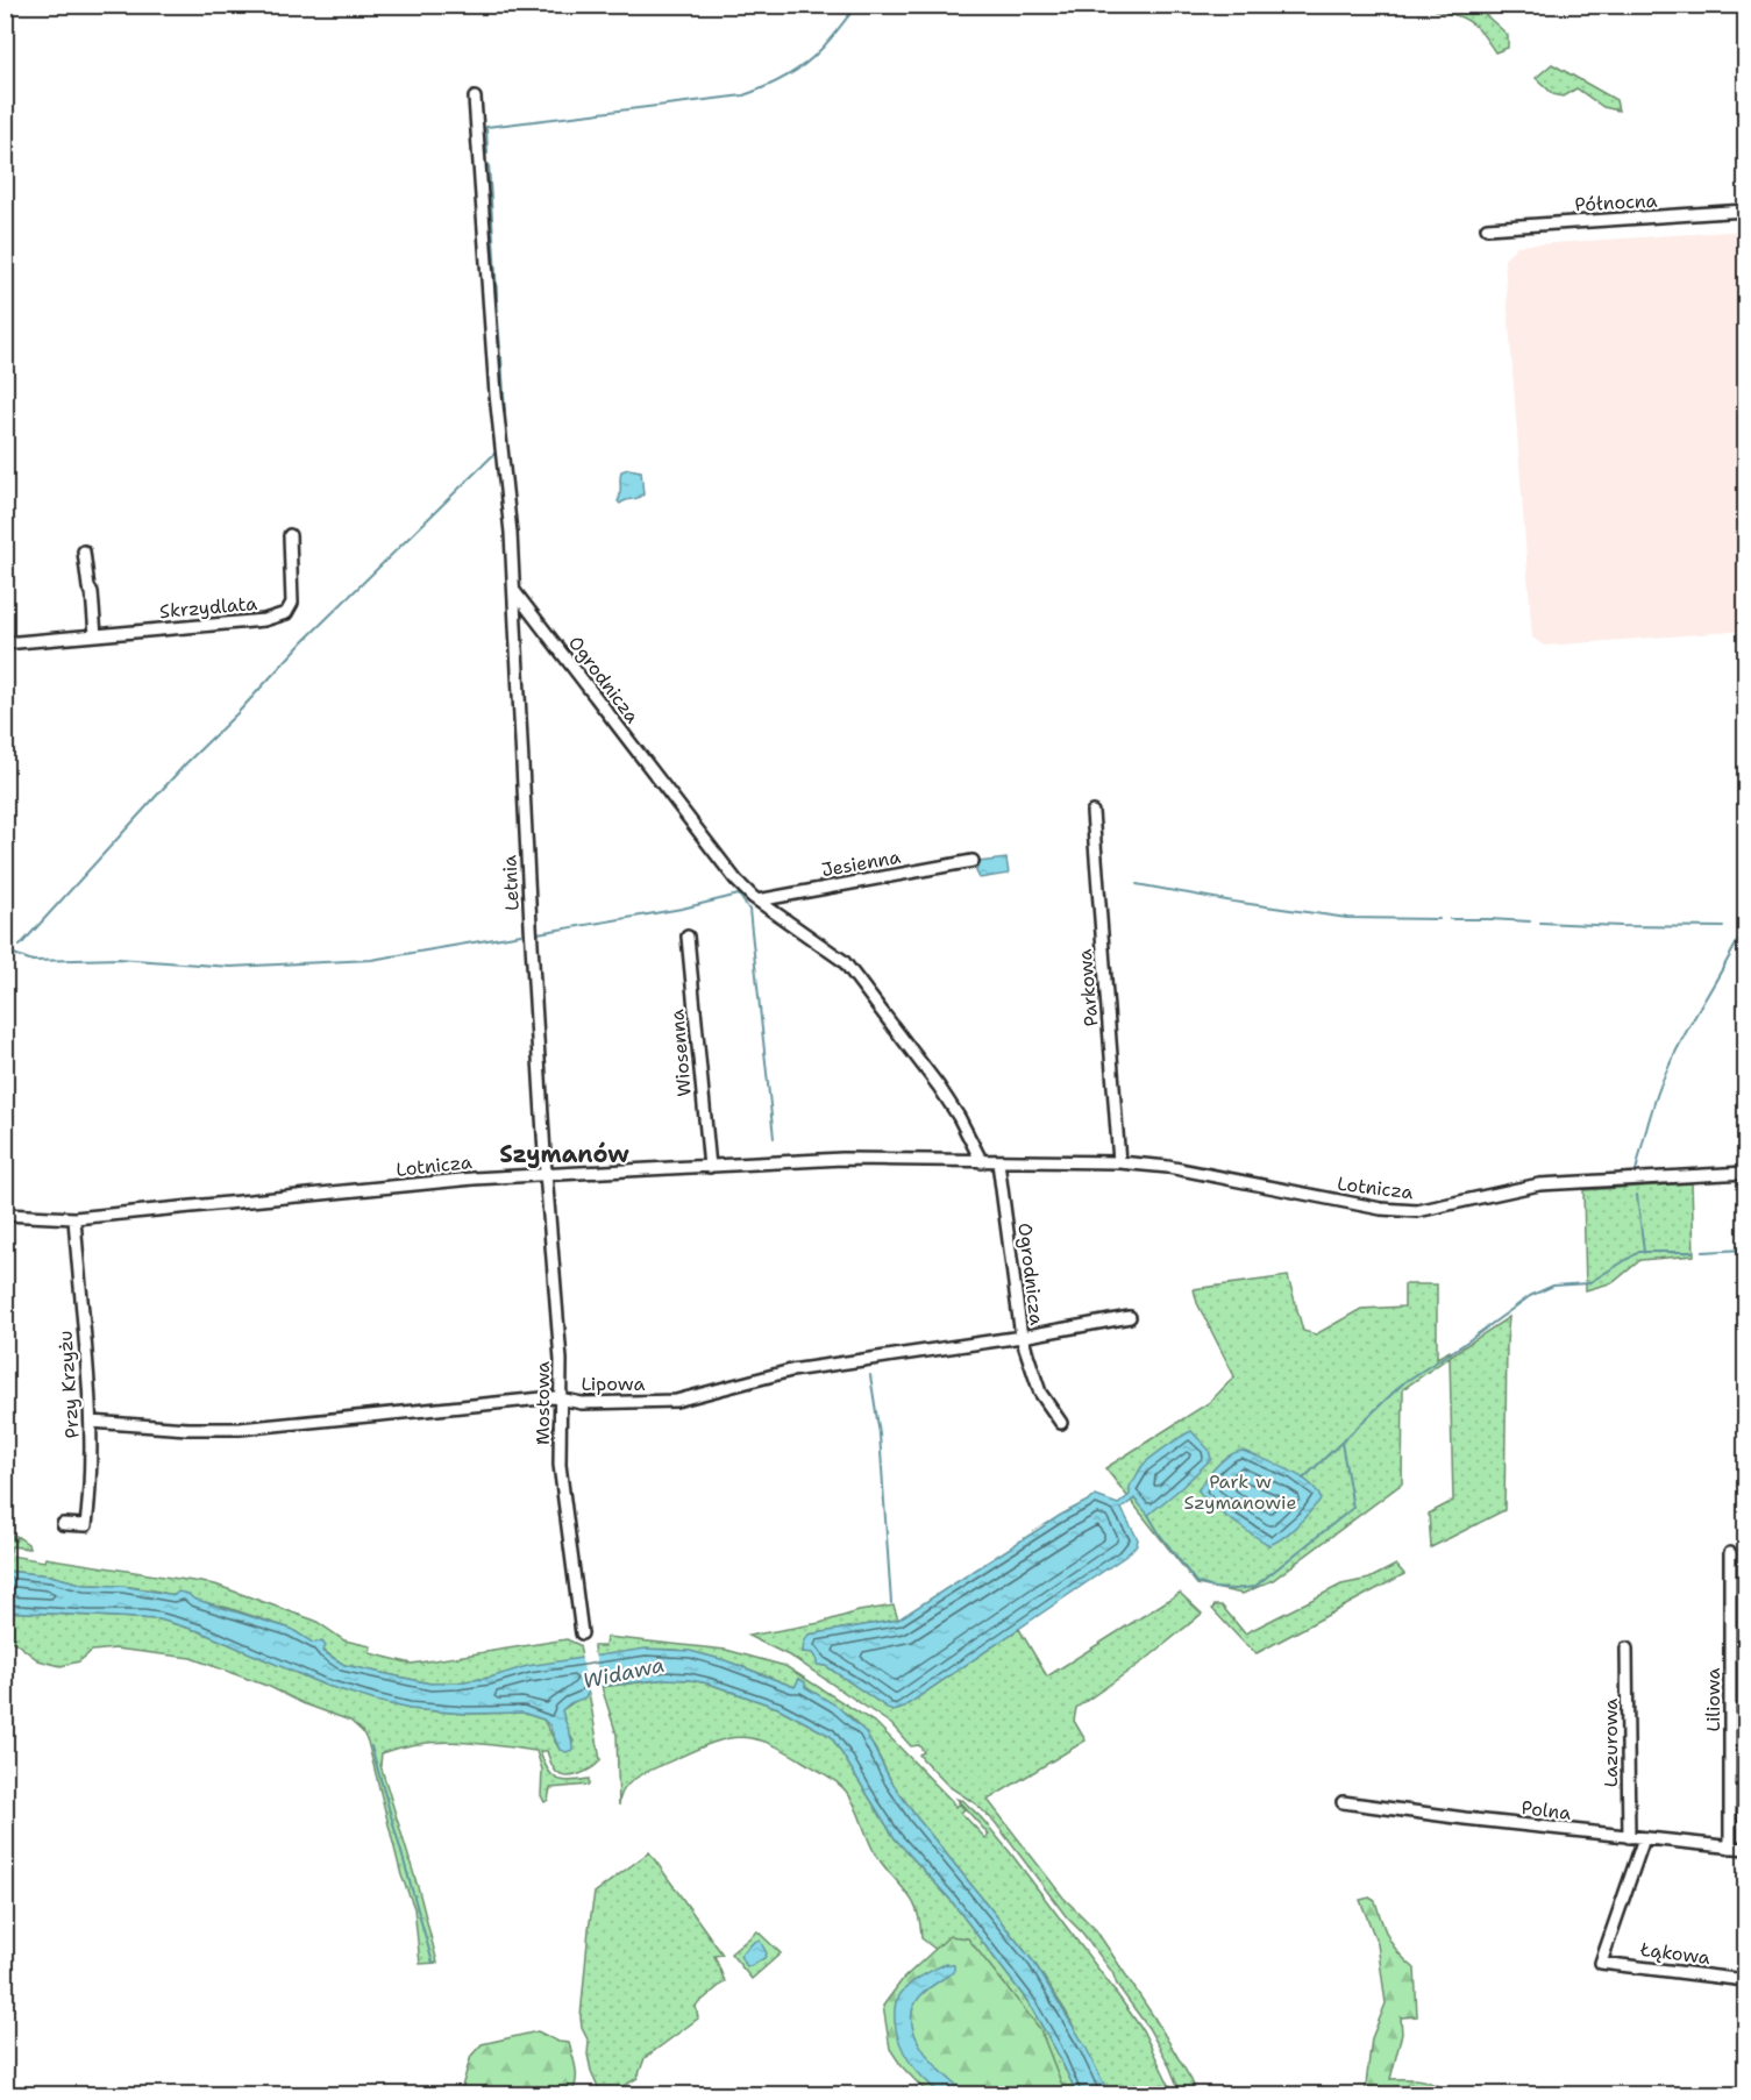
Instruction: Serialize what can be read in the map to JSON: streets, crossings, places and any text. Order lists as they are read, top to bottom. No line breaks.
{"streets":{"street":["Północna","Skrzydlata","Ogrodnicza","Jesienna","Letnia","Parkowa","Wiosenna","Lotnicza","Lipowa","Przy Krzyżu","Mostowa","Liliowa","Lazurowa","Polna","Łąkowa"]},"crossings":[["Ogrodnicza","Jesienna"],["Ogrodnicza","Letnia"],["Ogrodnicza","Lotnicza"],["Ogrodnicza","Lipowa"],["Letnia","Lotnicza"],["Letnia","Mostowa"],["Parkowa","Lotnicza"],["Wiosenna","Lotnicza"],["Lotnicza","Przy Krzyżu"],["Lotnicza","Mostowa"],["Lipowa","Przy Krzyżu"],["Lipowa","Mostowa"],["Liliowa","Polna"],["Lazurowa","Polna"],["Polna","Łąkowa"]],"districts":["Szymanów"],"water":["Widawa"],"parks":["Park w Szymanowie"]}
